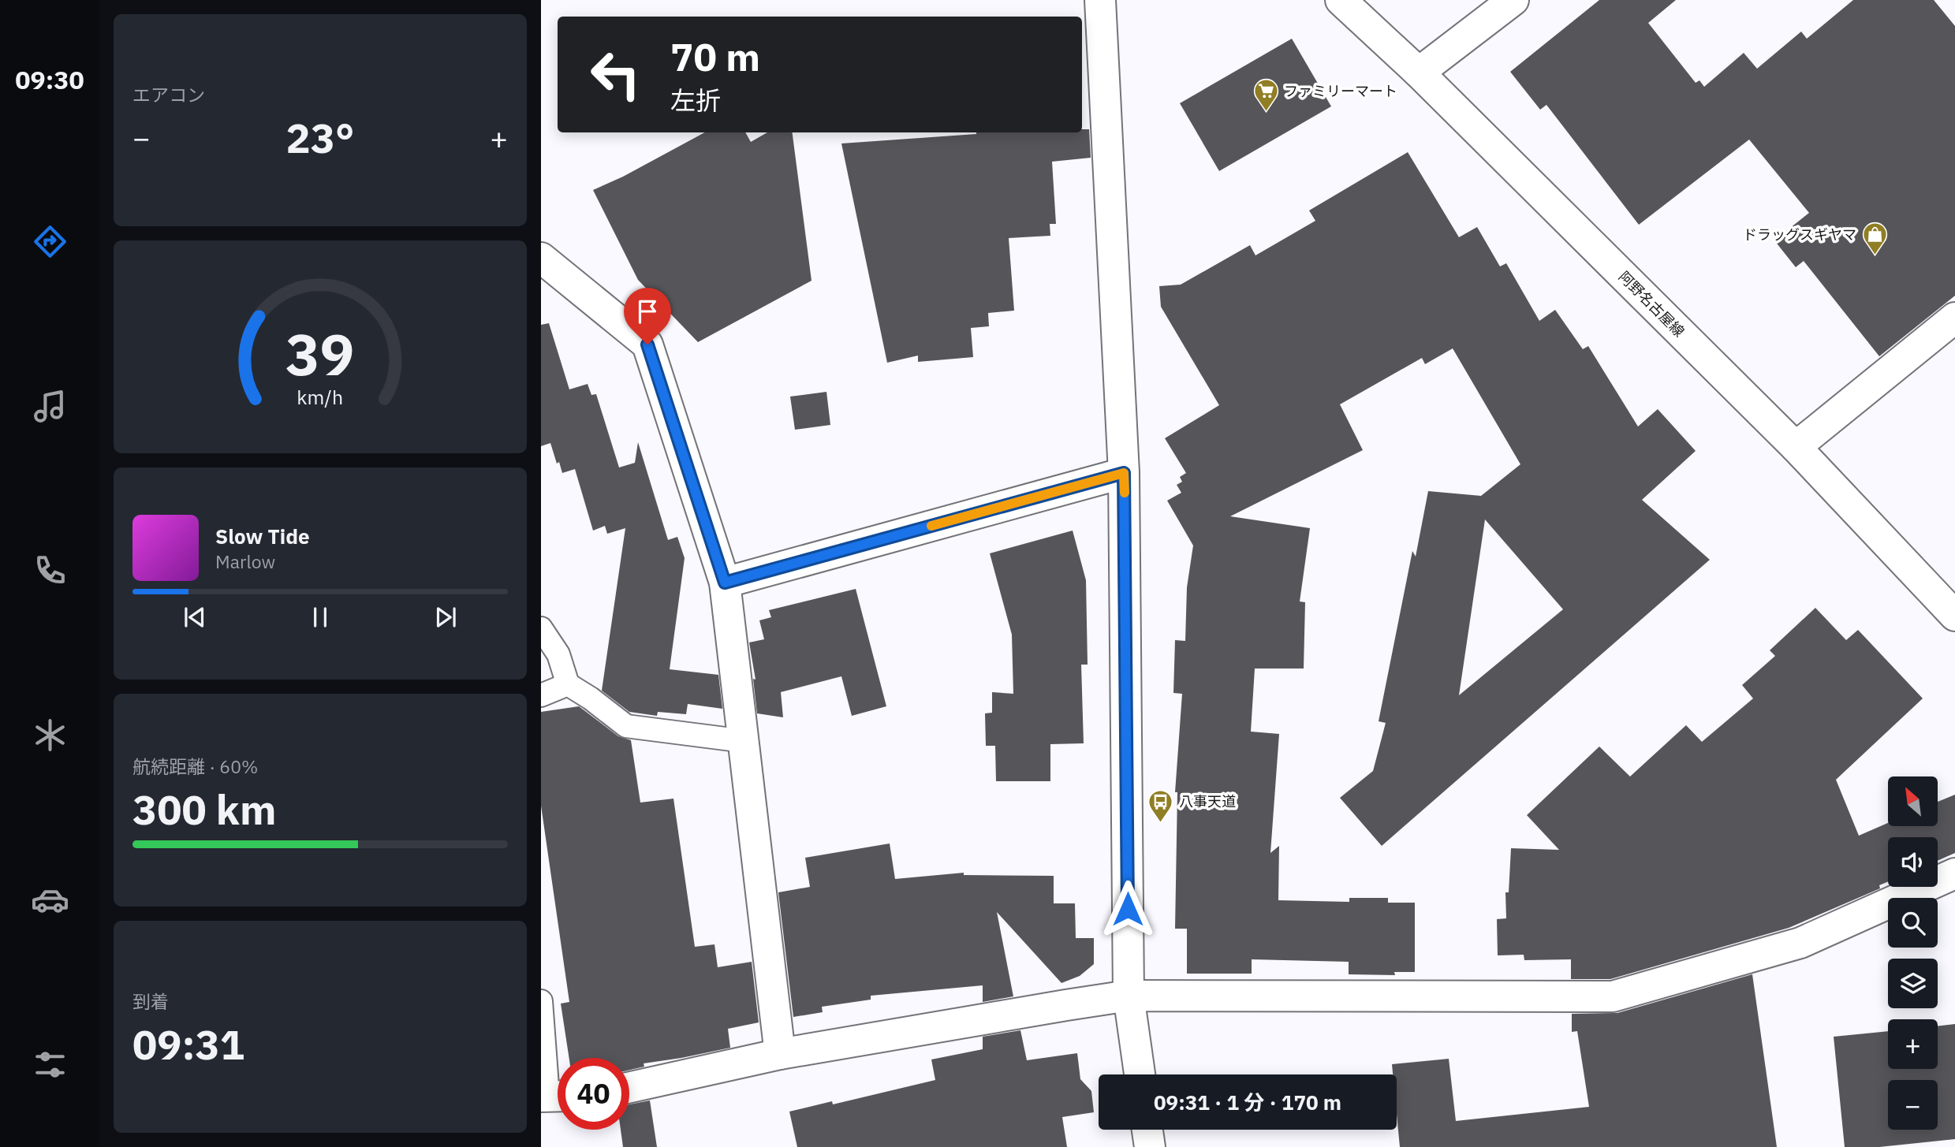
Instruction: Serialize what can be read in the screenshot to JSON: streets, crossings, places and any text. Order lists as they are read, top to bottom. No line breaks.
{"streets":{"street":["阿野名古屋線"]},"places":{"supermarket":["ファミリーマート"],"shop":["ドラッグスギヤマ"],"bus stop":["八事天道"]},"north":"top left","page":{"tabs":"09:30","tile":["エアコン",["航続距離 · 60%","300 km"],["到着","09:31"]],"turn":["70 m","左折"],"heat":["−","23°","+"],"song":["Slow Tide","Marlow"],"map_buttons":["+","−"],"limit":"40","trip":"09:31 · 1 分 · 170 m","gauge":["39","km/h"]}}
